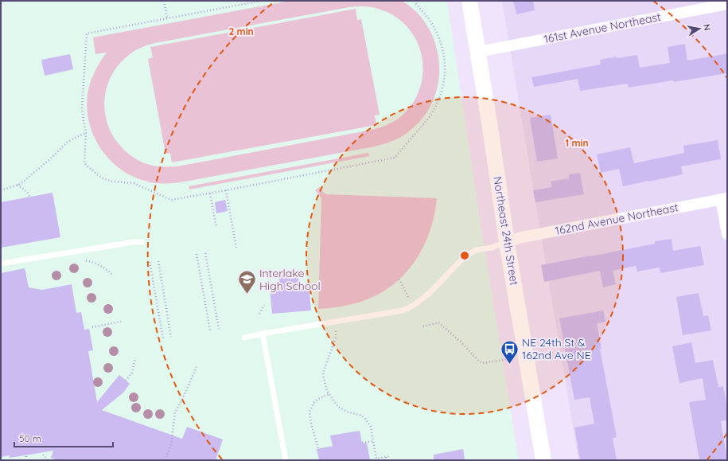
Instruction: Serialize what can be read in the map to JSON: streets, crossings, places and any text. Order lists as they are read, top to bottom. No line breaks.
{"streets":{"main road":["Northeast 24th Street"],"street":["161st Avenue Northeast","162nd Avenue Northeast"]},"crossings":[["161st Avenue Northeast","Northeast 24th Street"],["162nd Avenue Northeast","Northeast 24th Street"]],"places":{"school or university":["Interlake High School"],"bus stop":["NE 24th St & 162nd Ave NE"]},"scale_bar":"50 m","north":"right","rings":["2 min","1 min"]}
